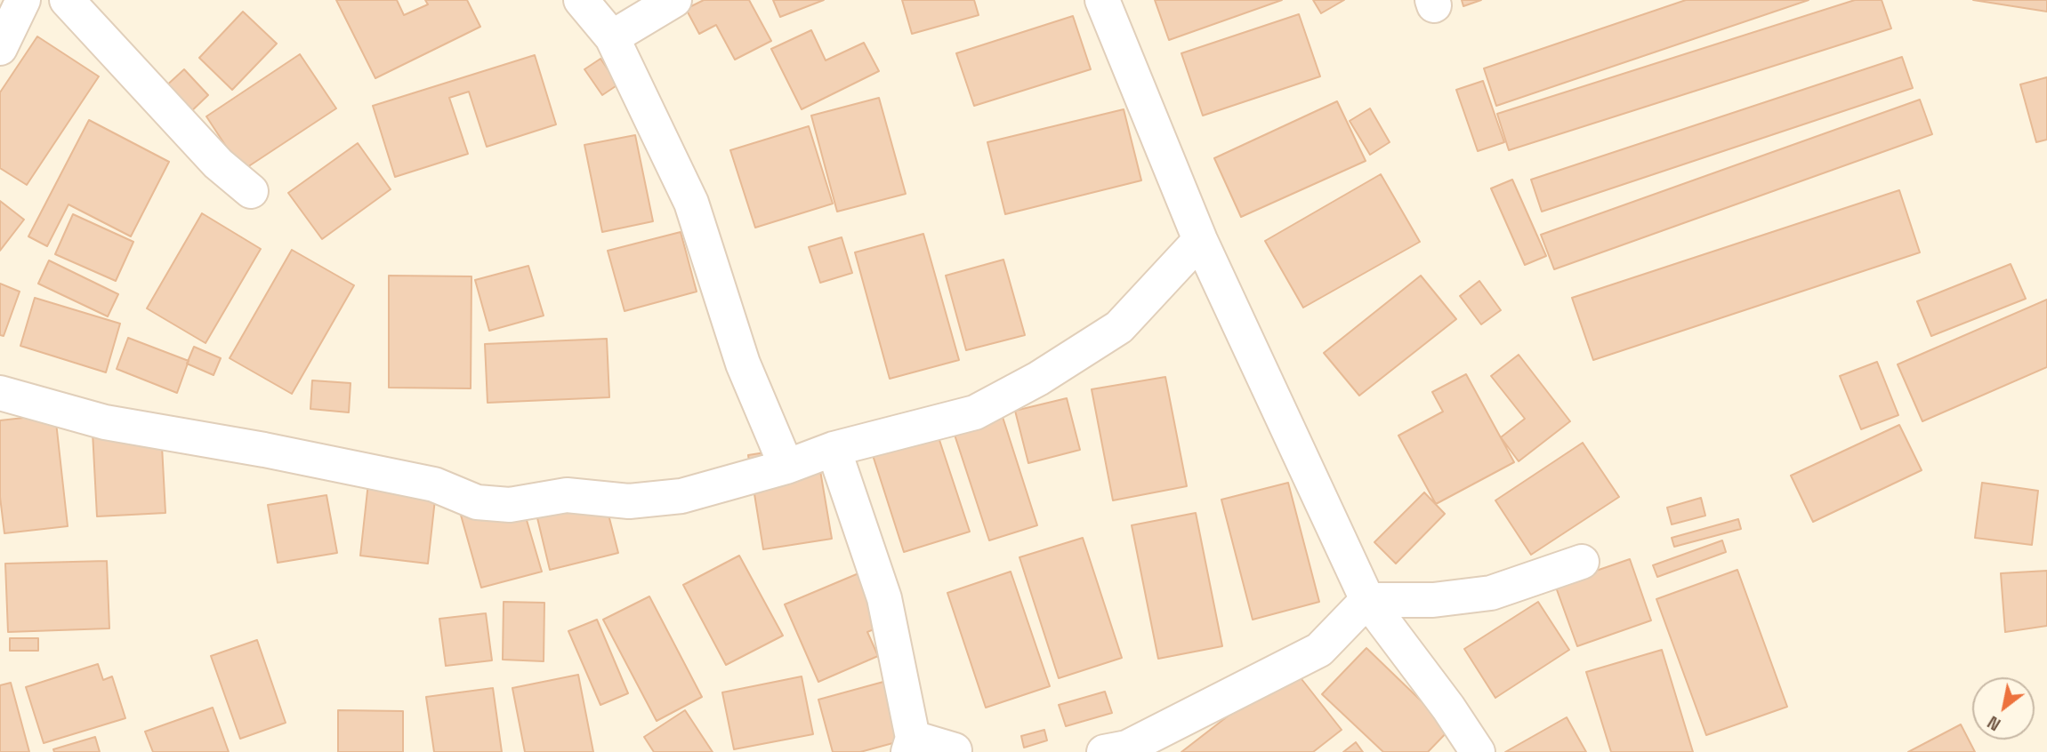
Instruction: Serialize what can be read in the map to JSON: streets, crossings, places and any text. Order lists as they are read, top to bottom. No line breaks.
{"north":"bottom left"}
